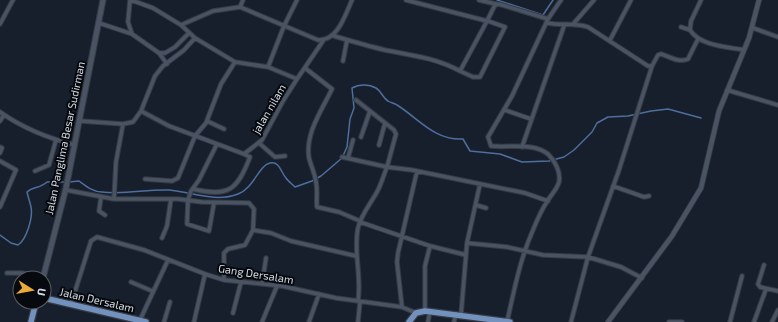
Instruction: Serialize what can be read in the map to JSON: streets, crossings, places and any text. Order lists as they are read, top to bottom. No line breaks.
{"streets":{"main road":["Jalan Panglima Besar Sudirman","Jalan Dersalam"],"street":["jalan nilam","Gang Dersalam"]},"crossings":[["Gang Dersalam","Jalan Dersalam"]],"north":"right"}
